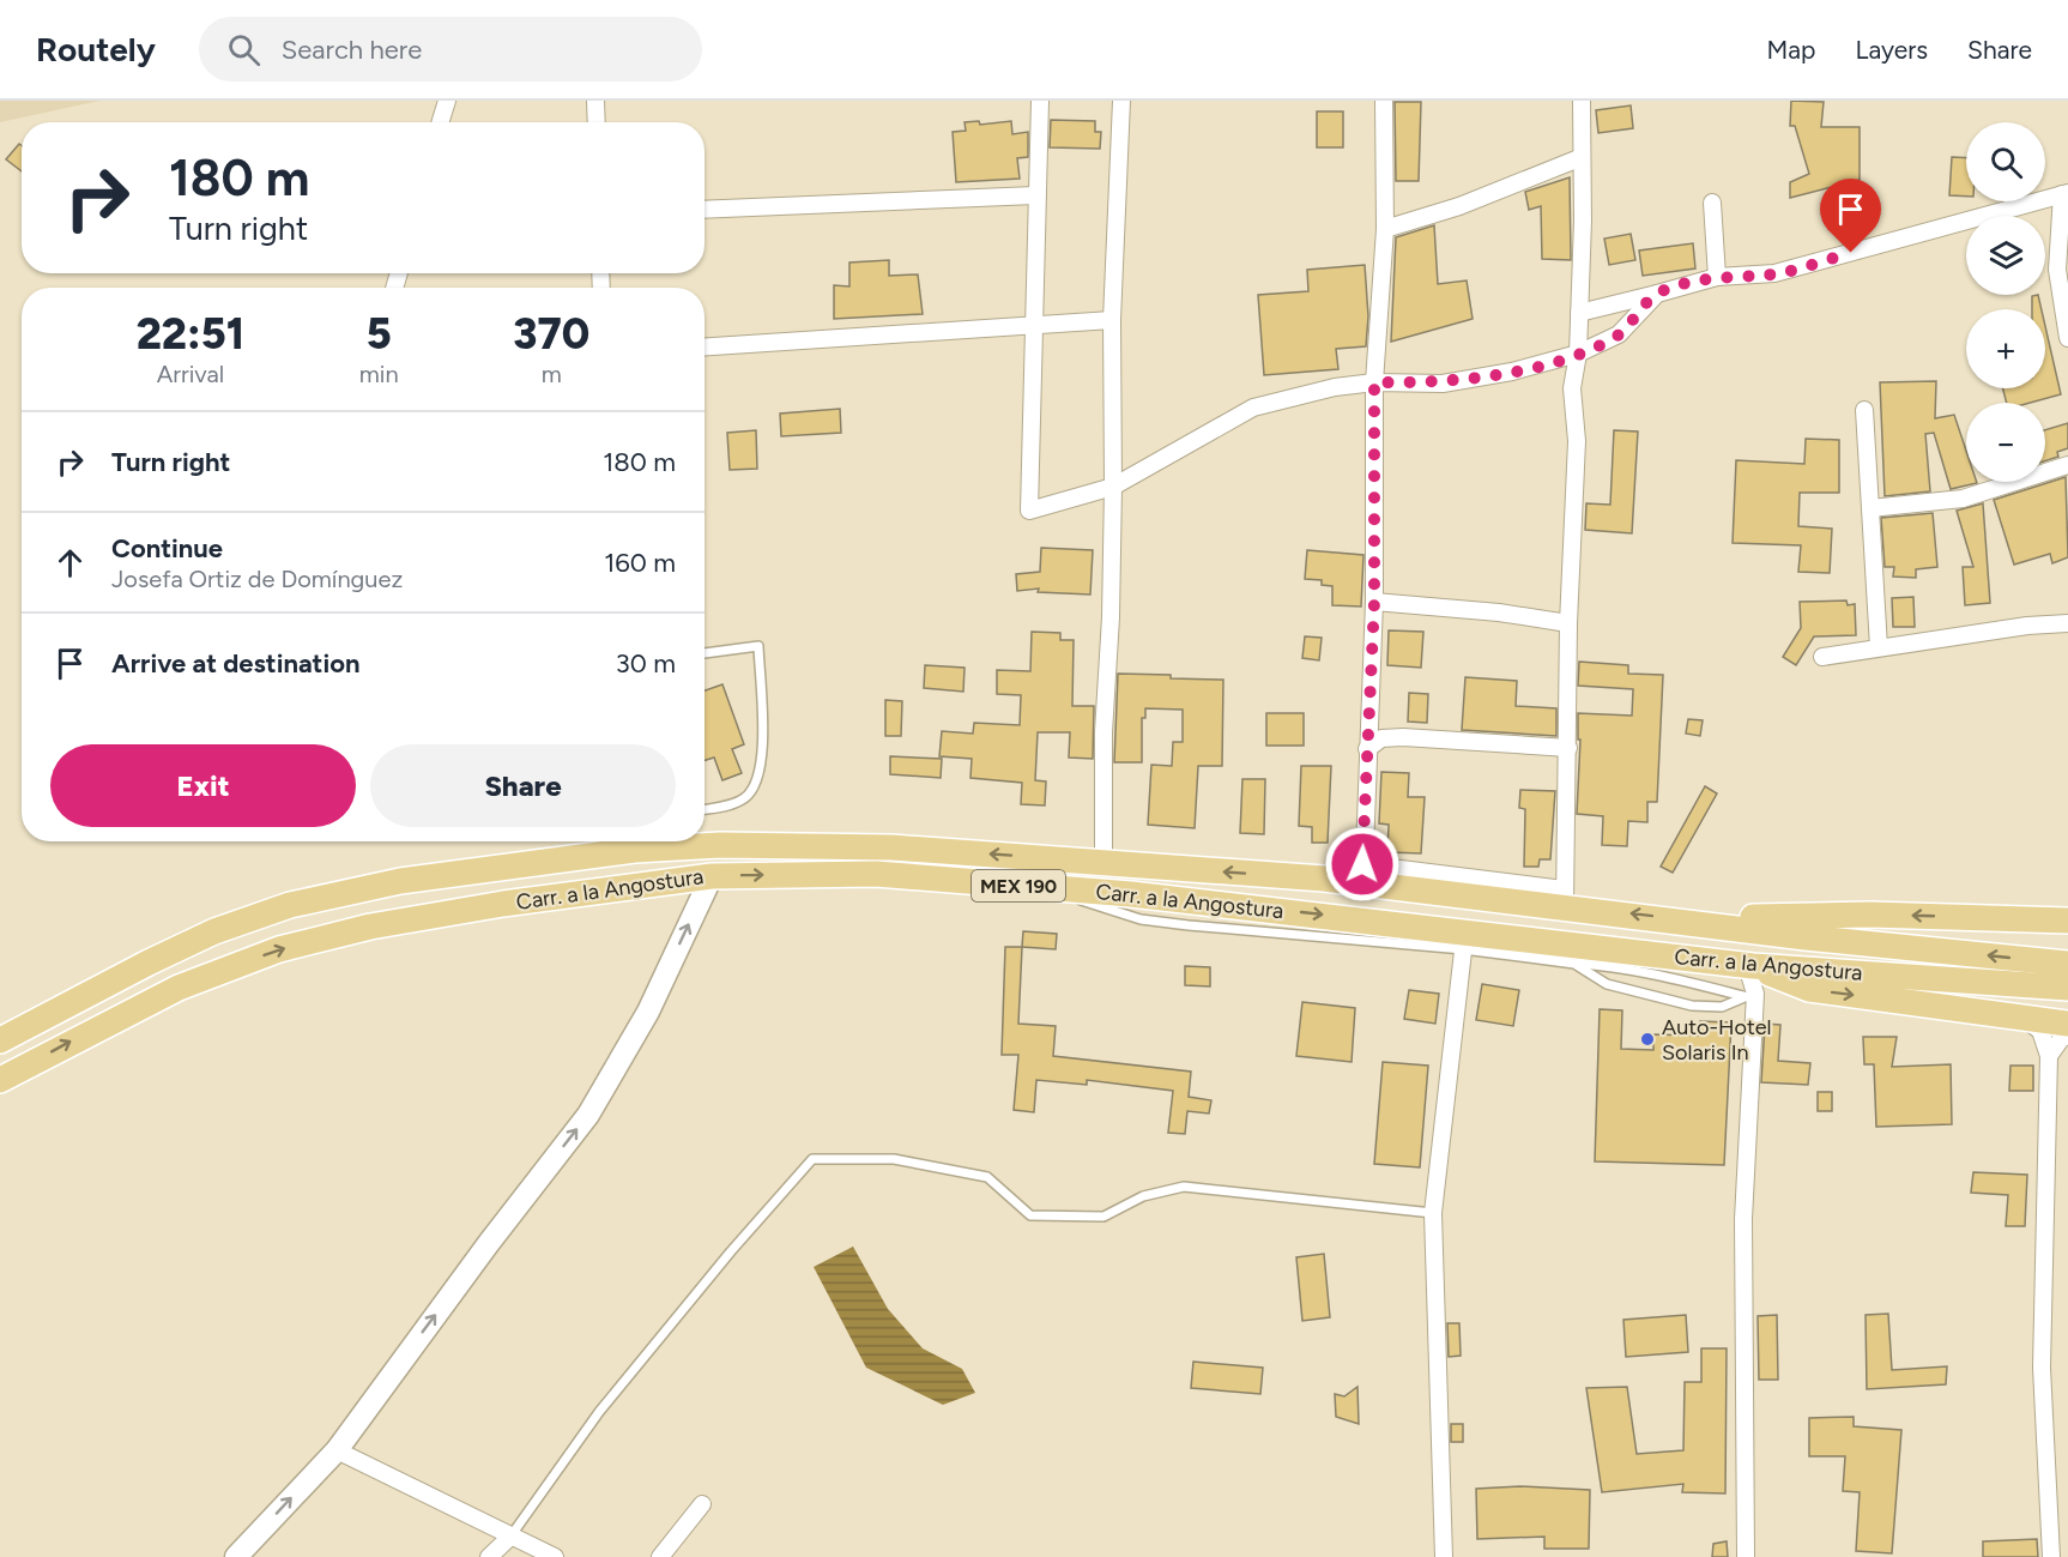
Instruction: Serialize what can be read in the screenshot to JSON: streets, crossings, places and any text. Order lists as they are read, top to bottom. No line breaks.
{"streets":{"main road":["MEX 190","Carr. a la Angostura"]},"places":["Auto-Hotel Solaris In"],"page":{"header":"Routely","search":"Search here","nav":["Map","Layers","Share"],"map_buttons":["+","−"],"turn":["180 m","Turn right"],"eta":["22:51","Arrival","5","min","370","m"],"list":[{"name":"Turn right","value":"180 m"},{"name":"Continue","note":"Josefa Ortiz de Domínguez","value":"160 m"},{"name":"Arrive at destination","value":"30 m"}],"buttons":["Exit","Share"]}}
